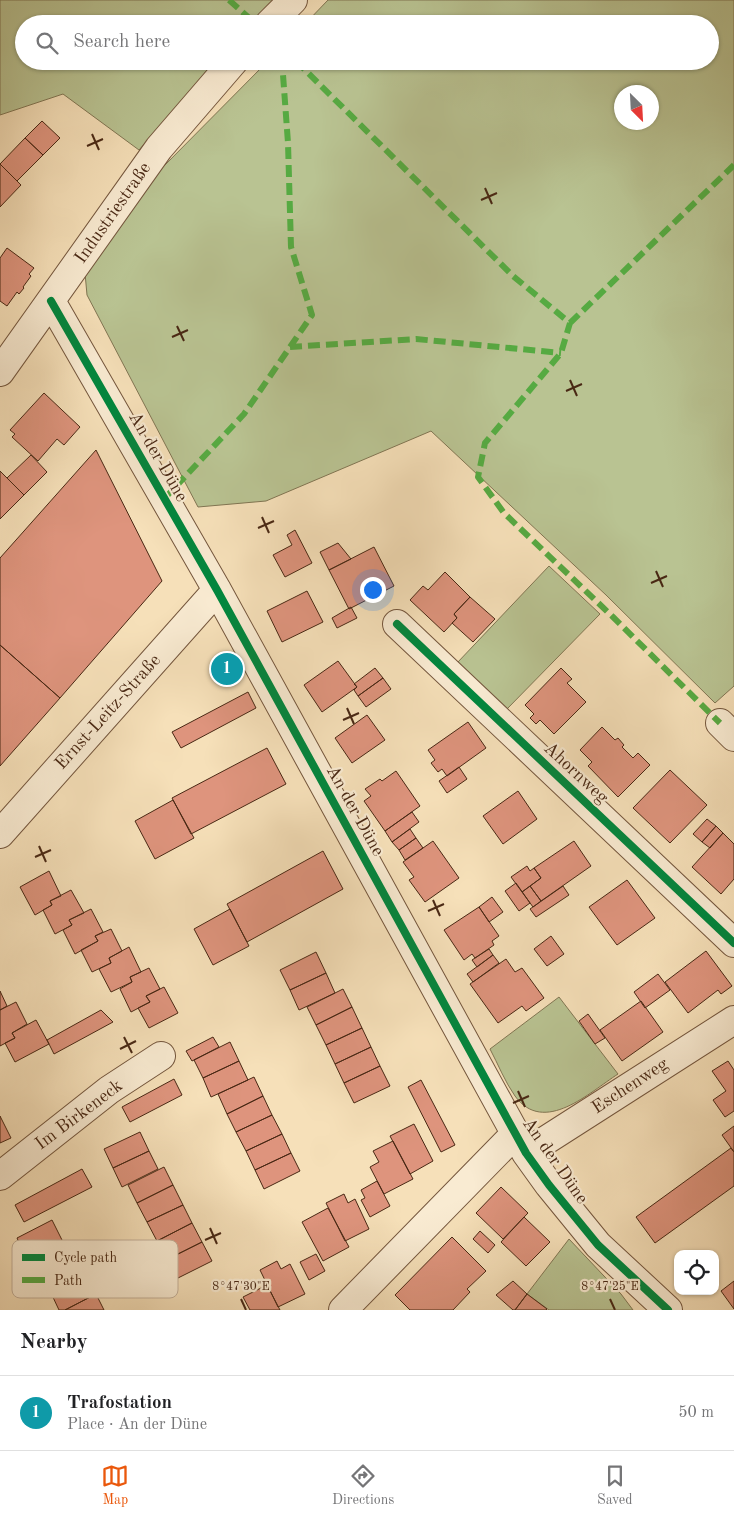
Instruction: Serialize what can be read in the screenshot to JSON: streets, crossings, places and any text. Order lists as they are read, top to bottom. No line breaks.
{"streets":{"street":["Industriestraße","An der Düne","Ernst-Leitz-Straße","Ahornweg","Eschenweg","Im Birkeneck"]},"crossings":[["Industriestraße","An der Düne"],["An der Düne","Ernst-Leitz-Straße"],["An der Düne","Eschenweg"]],"legend":["Cycle path","Path"],"north":"bottom right","page":{"search":"Search here","pins":"1","heading":"Nearby","list":[{"mark":"1","name":"Trafostation","note":"Place · An der Düne","value":"50 m"}],"nav":["Map","Directions","Saved"]},"coordinates":["8°47'30\"E","8°47'25\"E"]}
